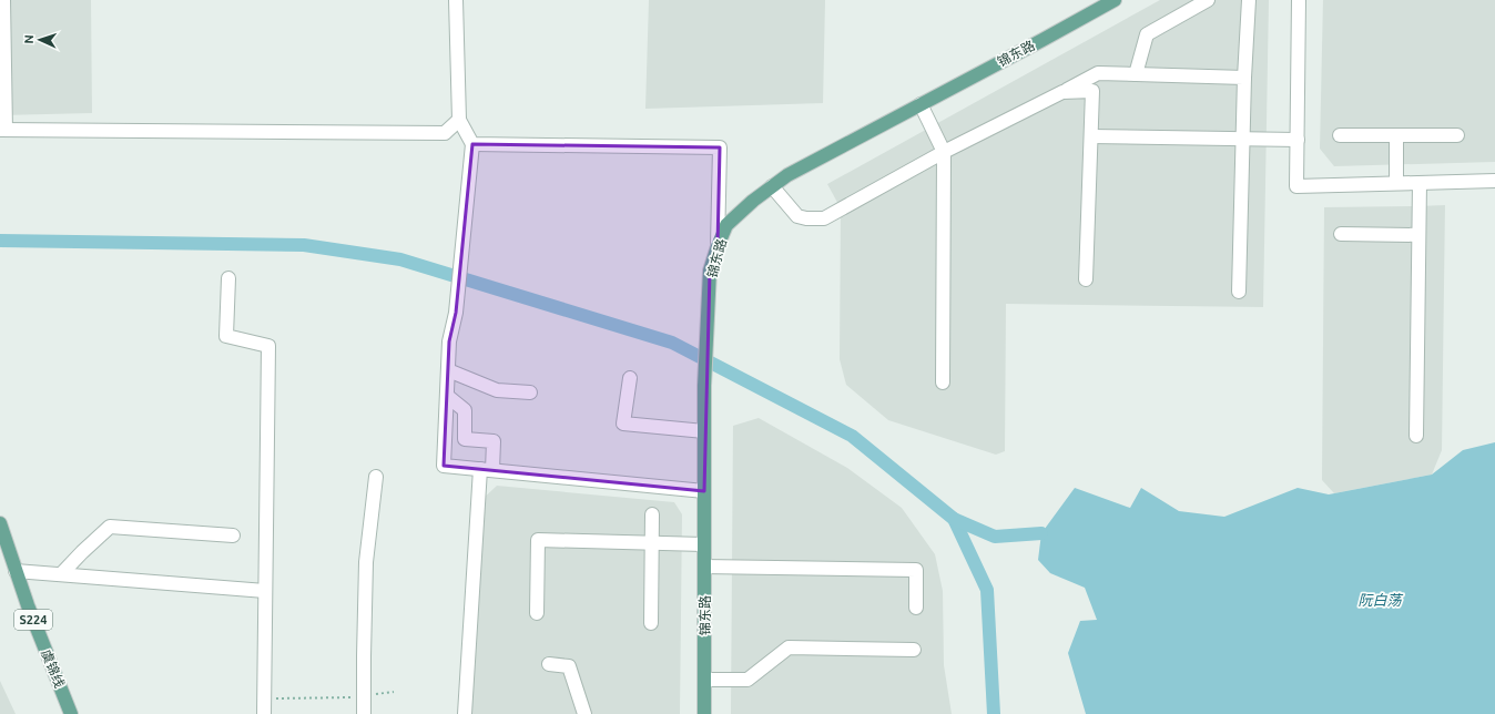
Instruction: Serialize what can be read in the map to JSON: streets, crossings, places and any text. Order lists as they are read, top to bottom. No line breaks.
{"streets":{"main road":["锦东路","S224","虞锦线"]},"water":["阮白荡"],"north":"left"}
